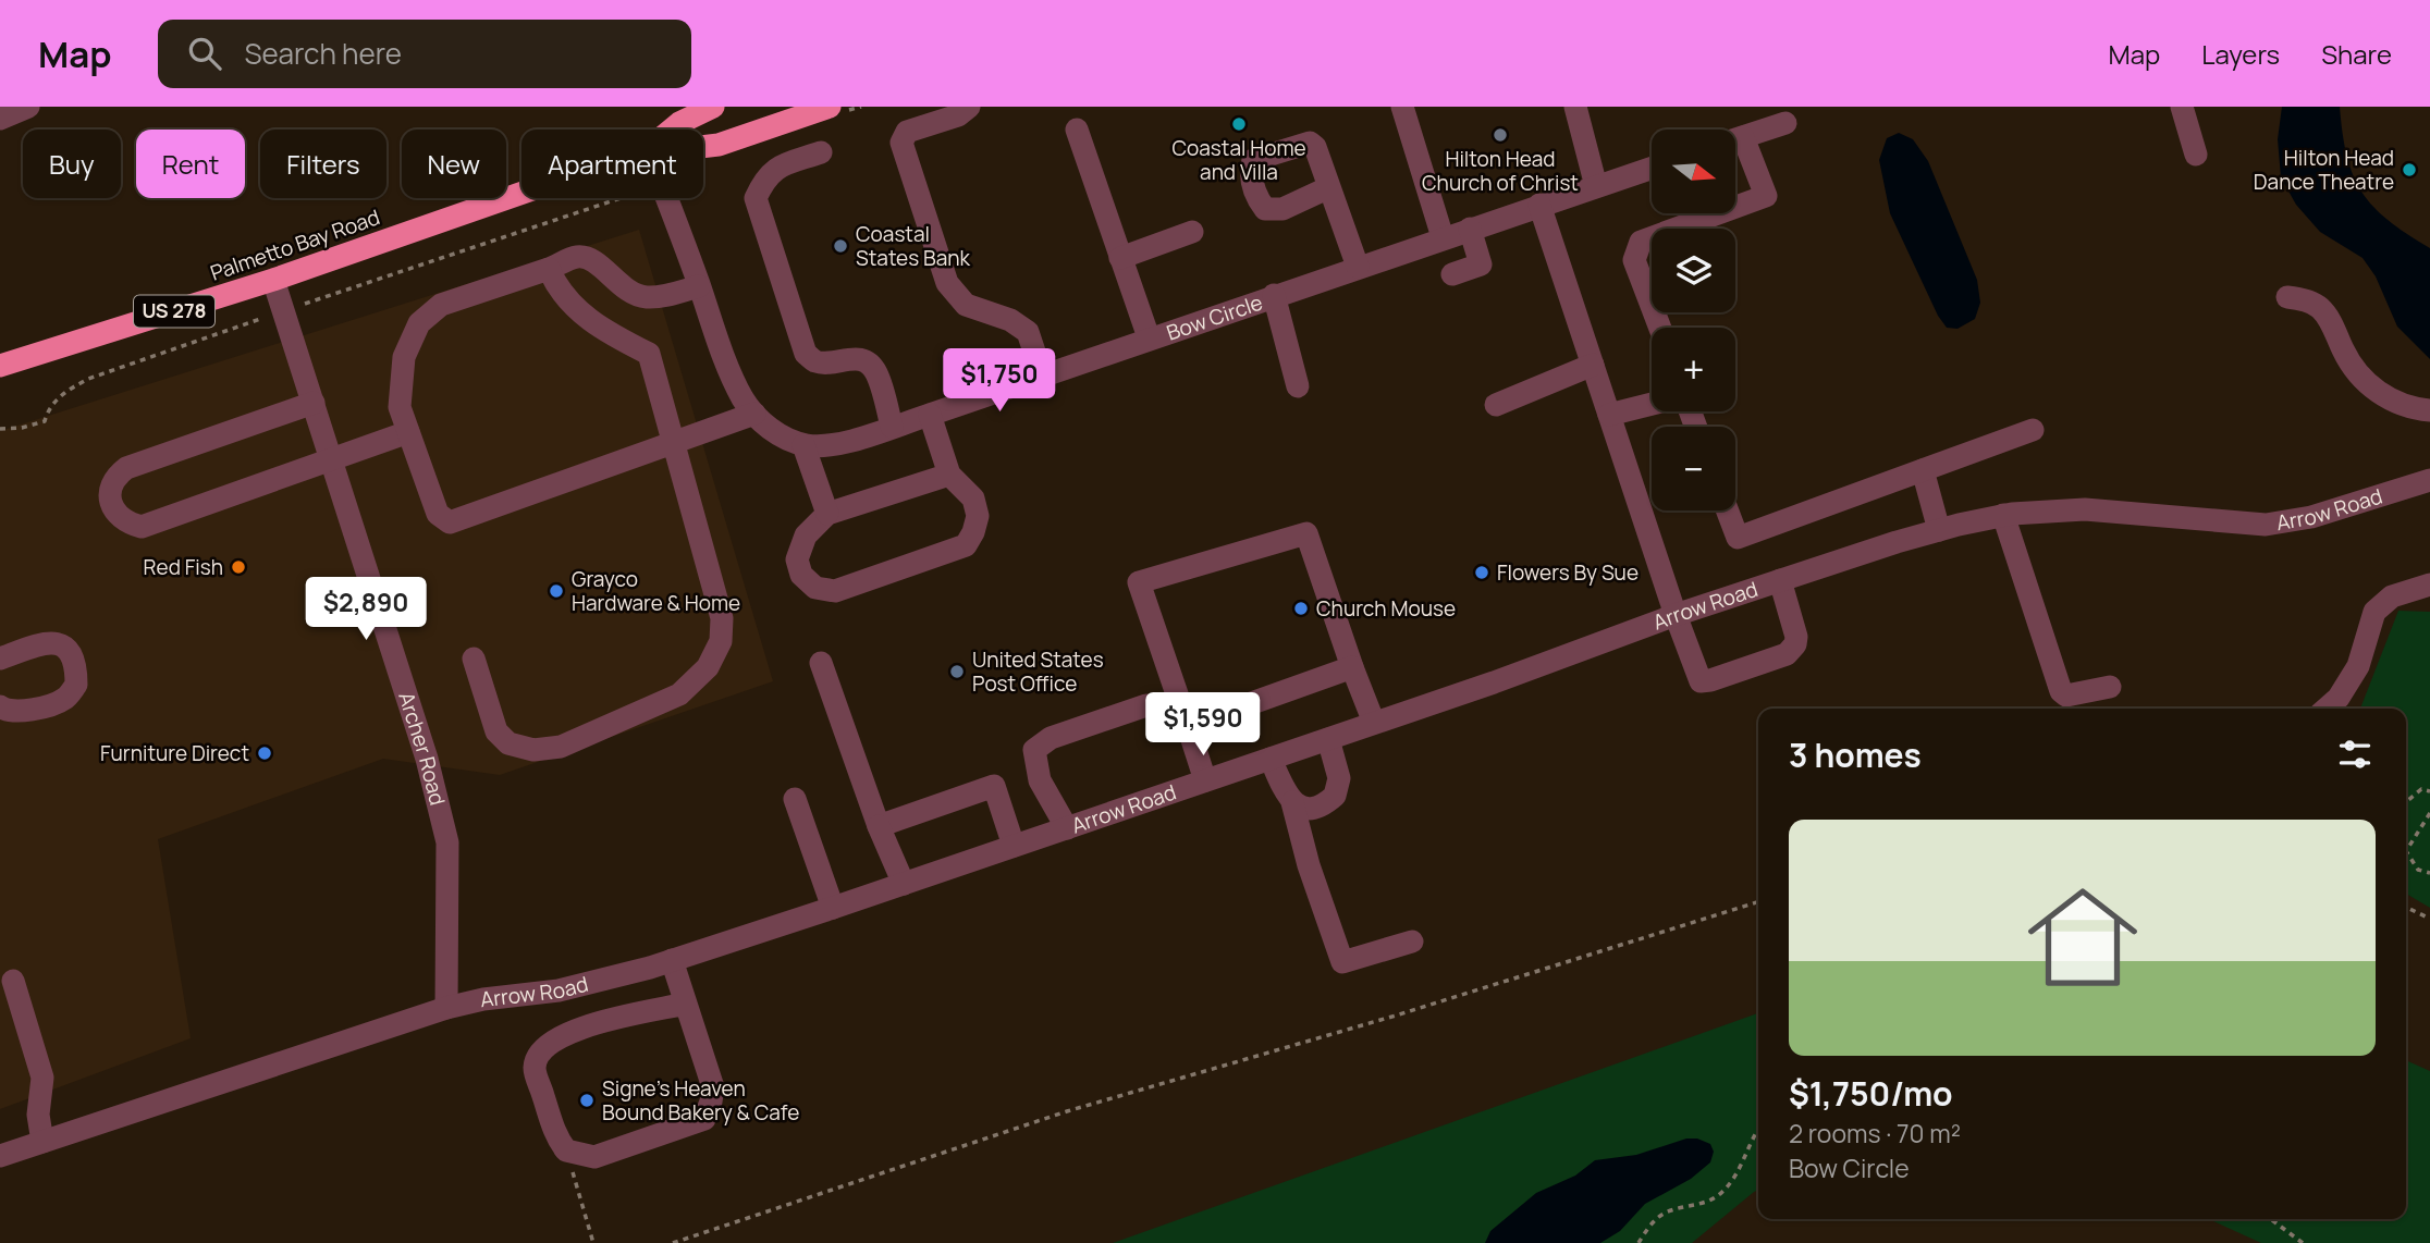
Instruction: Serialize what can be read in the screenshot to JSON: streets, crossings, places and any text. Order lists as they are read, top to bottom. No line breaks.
{"streets":{"highway":["Palmetto Bay Road","US 278"],"street":["Bow Circle","Arrow Road","Archer Road"]},"crossings":[["Palmetto Bay Road","Archer Road"],["Arrow Road","Archer Road"]],"places":["Coastal Home and Villa","Hilton Head Church of Christ","Hilton Head Dance Theatre","Coastal States Bank","Red Fish","Flowers By Sue","Grayco Hardware & Home","Church Mouse","United States Post Office","Furniture Direct","Signe's Heaven Bound Bakery & Cafe"],"north":"right","page":{"header":"Map","search":"Search here","nav":["Map","Layers","Share"],"map_buttons":["+","−"],"chip":["Buy","Rent","Filters","New","Apartment"],"price":["$1,750","$2,890","$1,590"],"heading":"3 homes","list":[{"name":"$1,750/mo","note":"2 rooms · 70 m² · Bow Circle"}]}}
